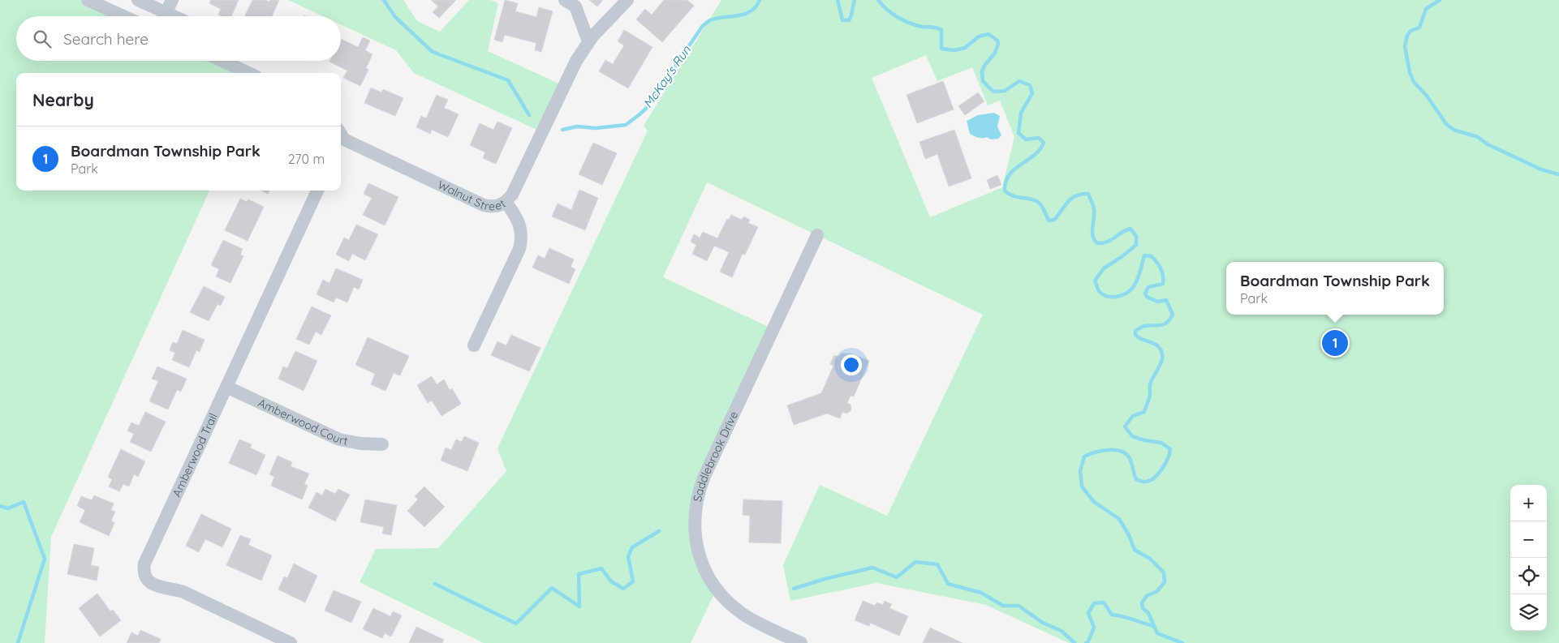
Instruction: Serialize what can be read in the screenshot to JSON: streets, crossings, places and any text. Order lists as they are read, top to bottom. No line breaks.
{"streets":{"street":["Walnut Street","Amberwood Court","Amberwood Trail","Saddlebrook Drive"]},"crossings":[["Amberwood Court","Amberwood Trail"]],"water":["McKay's Run"],"page":{"search":"Search here","heading":"Nearby","list":[{"mark":"1","name":"Boardman Township Park","note":"Park","value":"270 m"}],"popup":["Boardman Township Park","Park"],"pins":"1","map_buttons":["+","−"]}}
